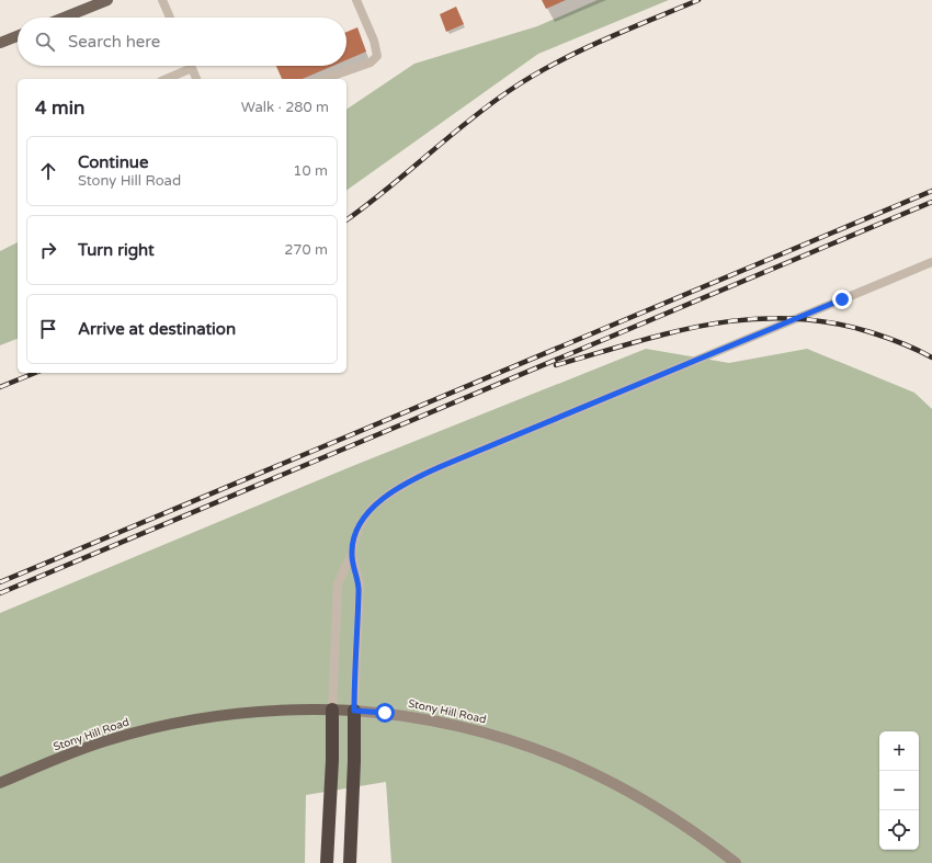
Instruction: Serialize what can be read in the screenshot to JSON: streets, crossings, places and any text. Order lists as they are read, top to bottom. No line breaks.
{"streets":{"main road":["Stony Hill Road"]},"page":{"search":"Search here","heading":["4 min","Walk · 280 m"],"list":[["Continue","Stony Hill Road","10 m"],["Turn right","270 m"],"Arrive at destination"],"map_buttons":["+","−"]}}
